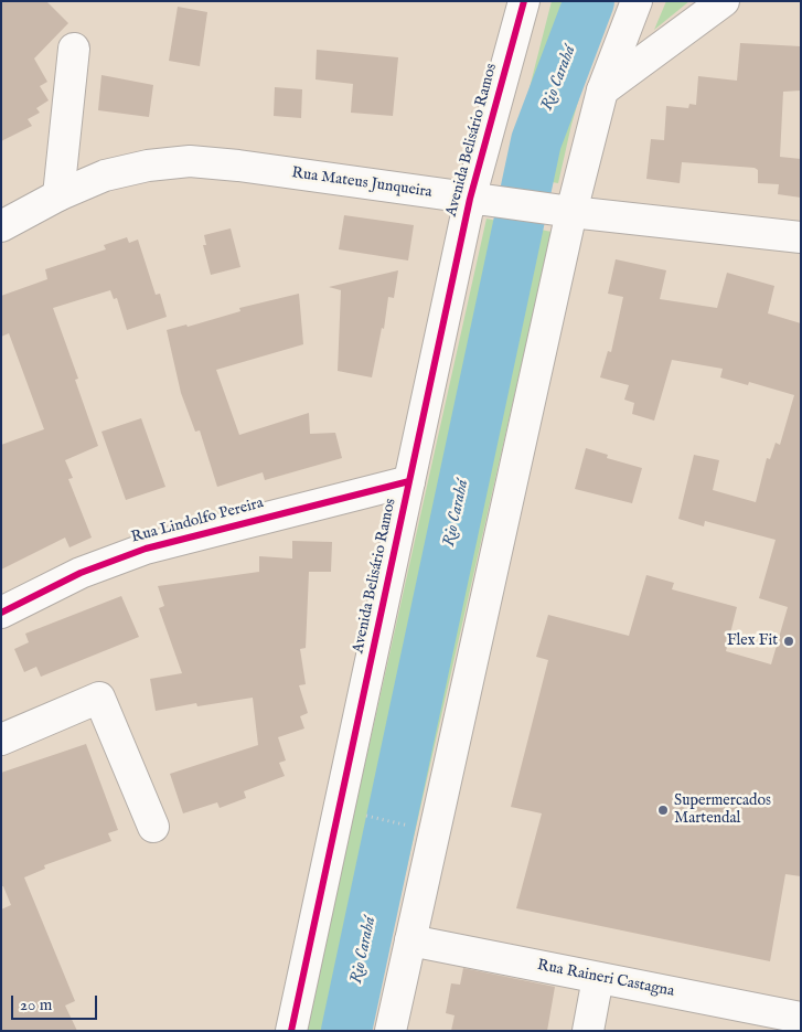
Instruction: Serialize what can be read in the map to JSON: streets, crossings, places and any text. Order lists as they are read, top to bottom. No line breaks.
{"streets":{"main road":["Avenida Belisário Ramos","Rua Mateus Junqueira","Rua Lindolfo Pereira","Rua Raineri Castagna"]},"crossings":[["Avenida Belisário Ramos","Rua Mateus Junqueira"],["Avenida Belisário Ramos","Rua Lindolfo Pereira"]],"water":["Rio Carahá"],"places":["Flex Fit","Supermercados Martendal"],"scale_bar":"20 m"}
